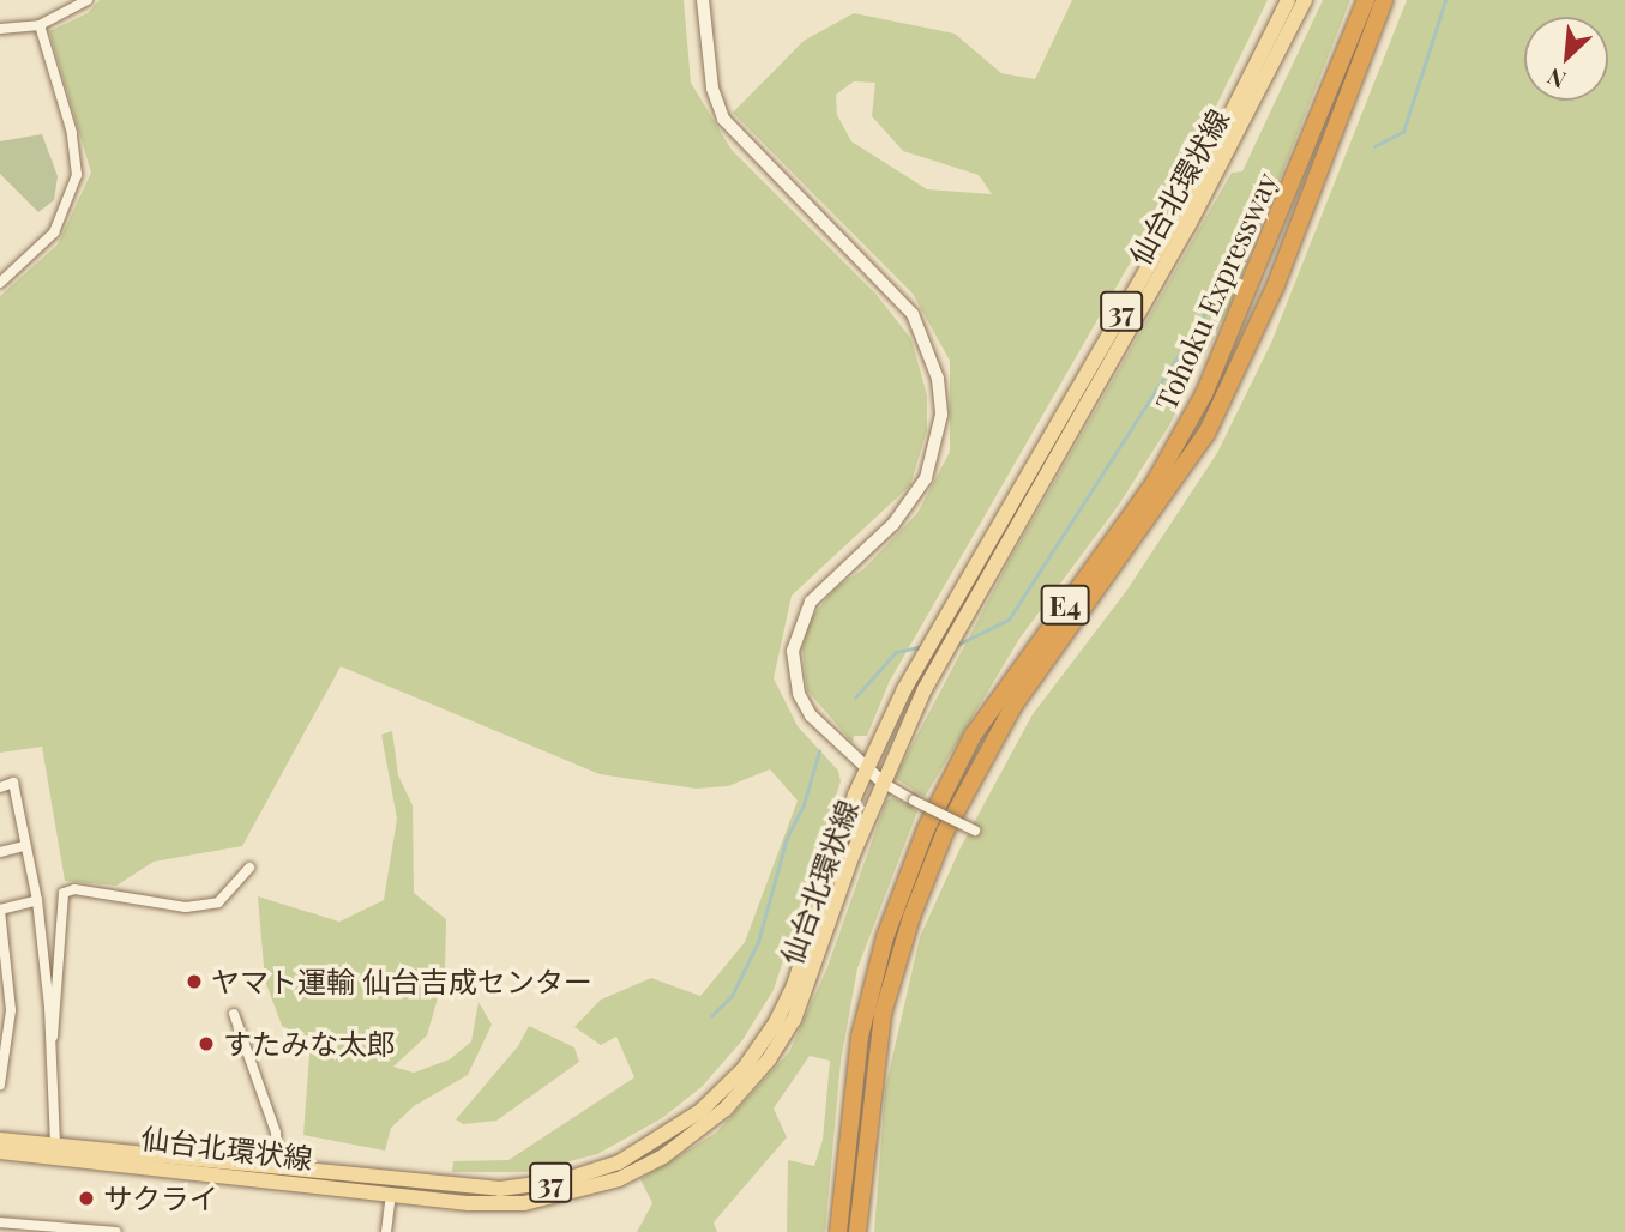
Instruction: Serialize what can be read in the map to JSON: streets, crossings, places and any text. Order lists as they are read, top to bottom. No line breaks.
{"streets":{"highway":["Tohoku Expressway","E4"],"main road":["仙台北環状線","37"]},"places":["ヤマト運輸 仙台吉成センター","すたみな太郎","サクライ"],"north":"bottom left"}
